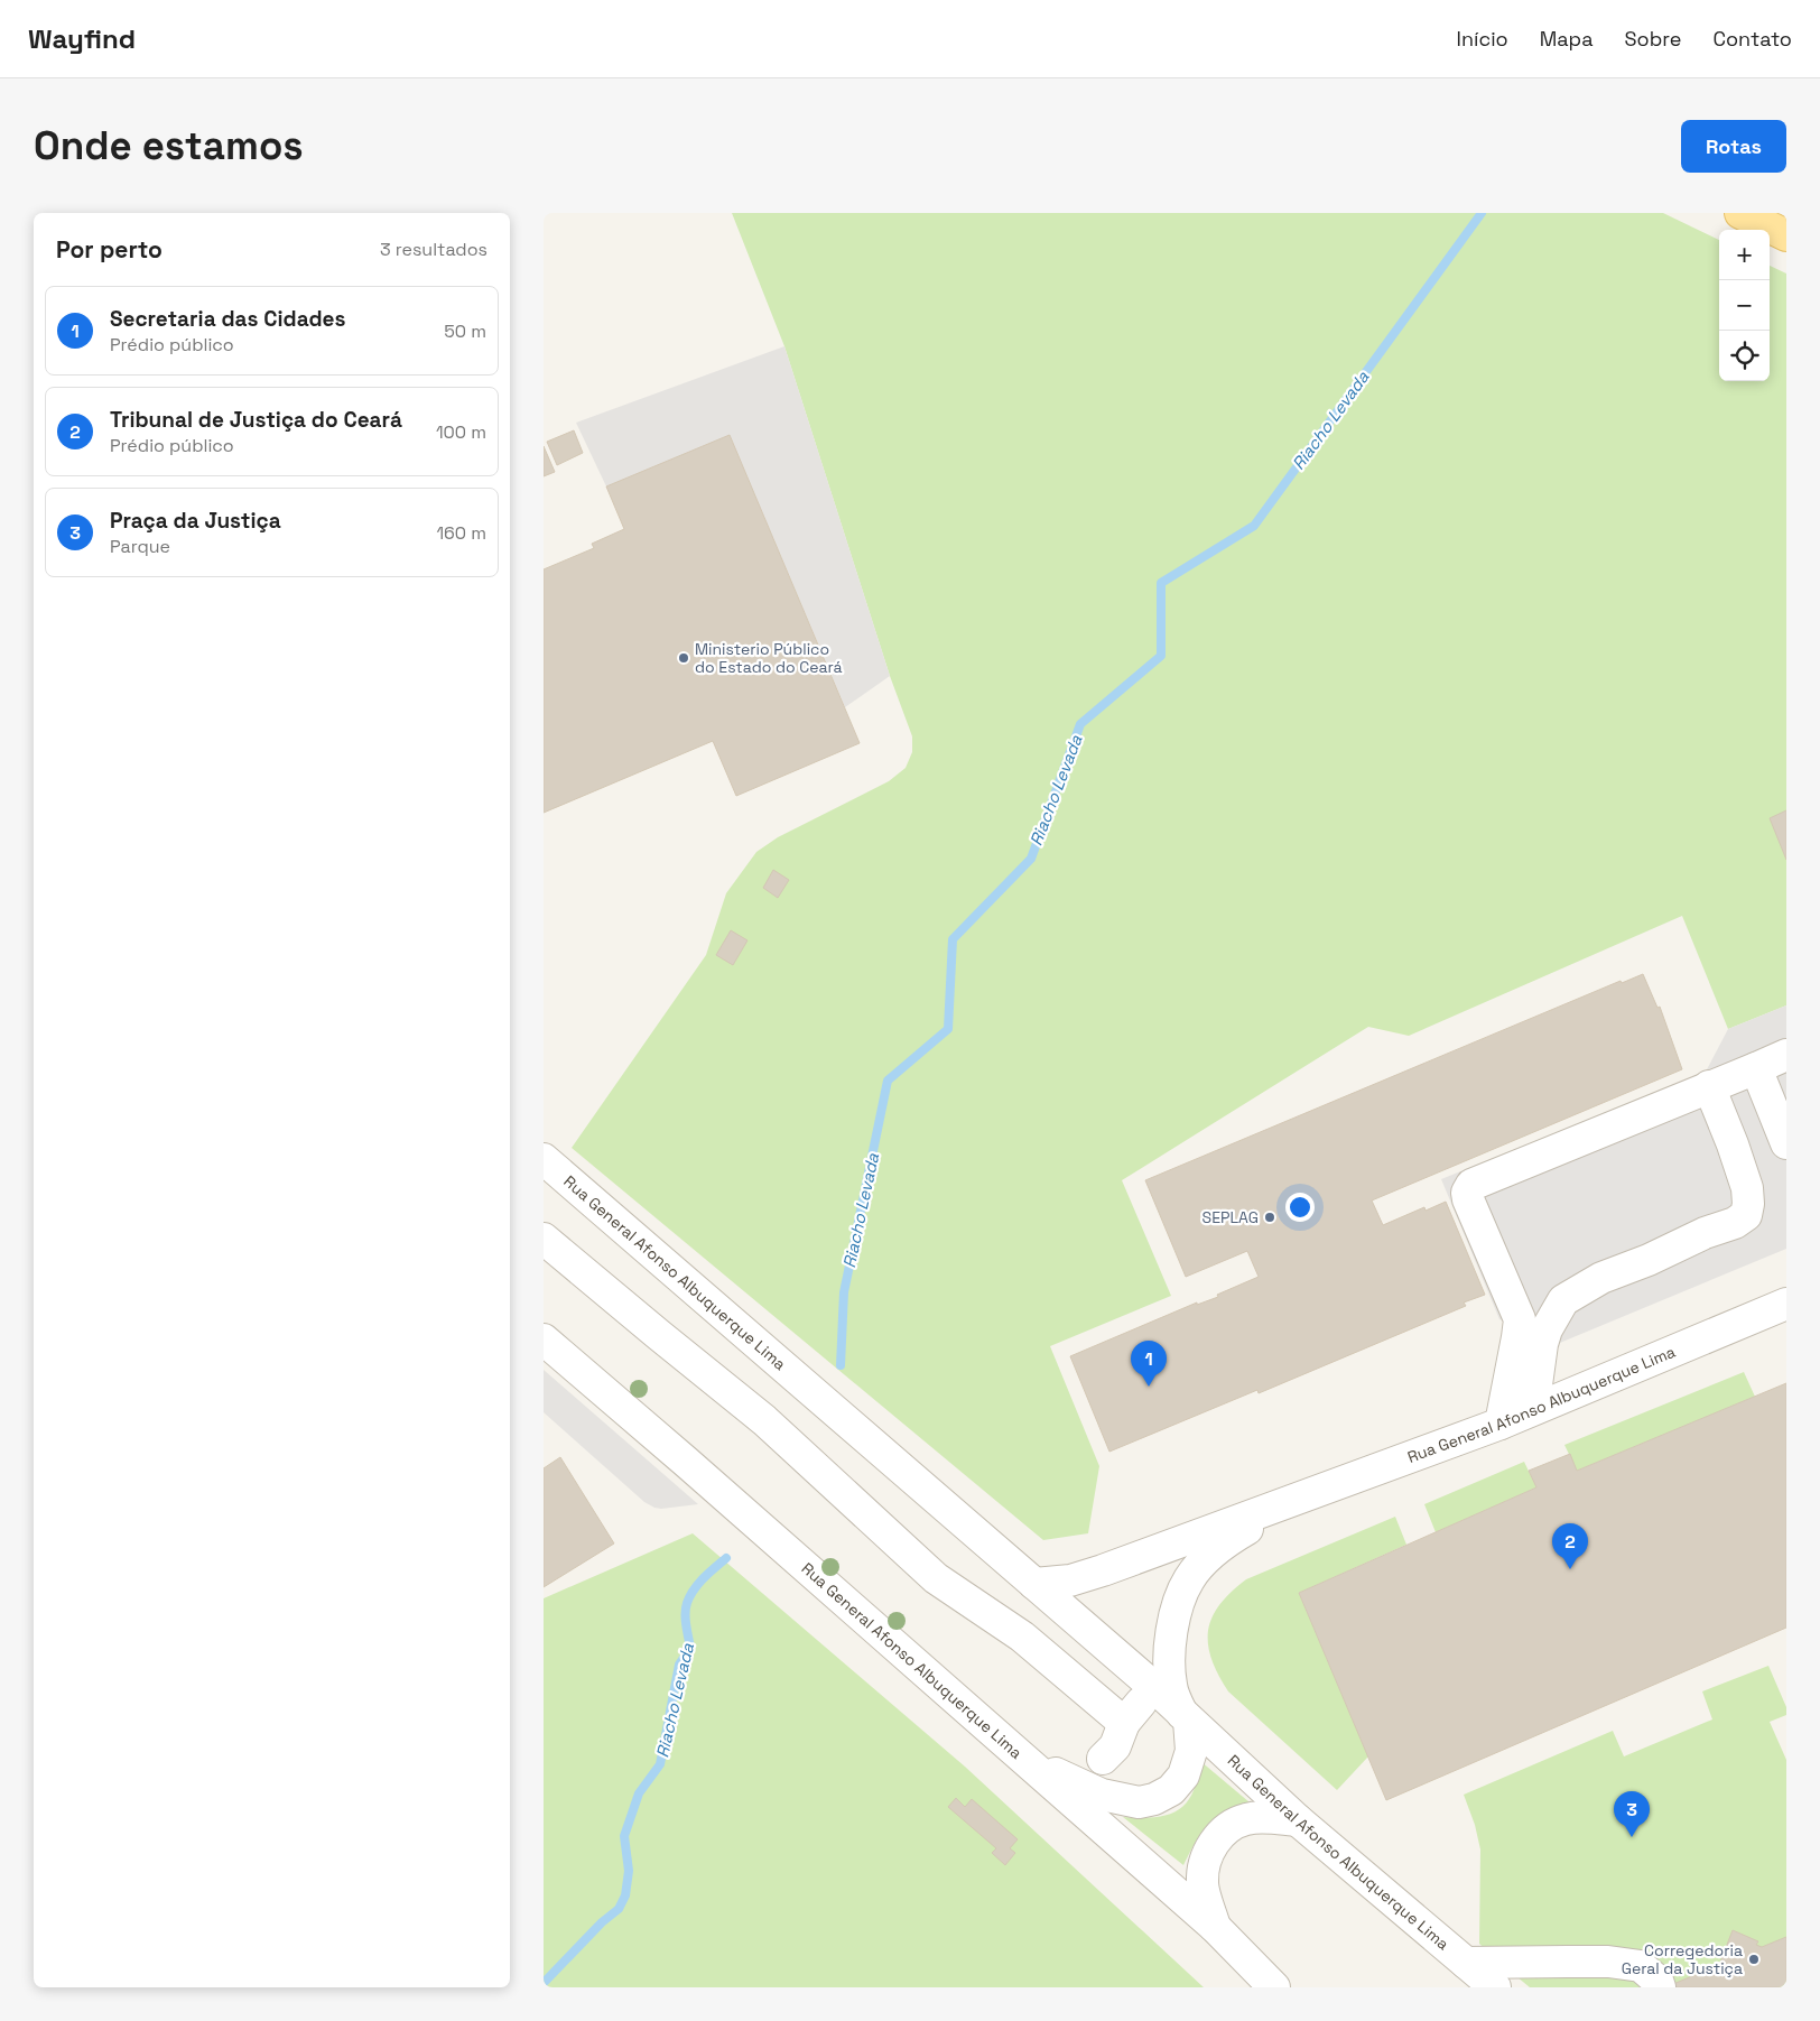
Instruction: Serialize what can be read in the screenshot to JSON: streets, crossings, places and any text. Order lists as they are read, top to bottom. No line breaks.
{"streets":{"street":["Rua General Afonso Albuquerque Lima"]},"water":["Riacho Levada"],"places":["Ministerio Público do Estado do Ceará","SEPLAG","Corregedoria Geral da Justiça"],"page":{"header":"Wayfind","nav":["Início","Mapa","Sobre","Contato"],"buttons":"Rotas","title":"Onde estamos","heading":["Por perto","3 resultados"],"map_buttons":["+","−"],"list":[{"mark":"1","name":"Secretaria das Cidades","note":"Prédio público","value":"50 m"},{"mark":"2","name":"Tribunal de Justiça do Ceará","note":"Prédio público","value":"100 m"},{"mark":"3","name":"Praça da Justiça","note":"Parque","value":"160 m"}],"pins":["1","2","3"]}}
